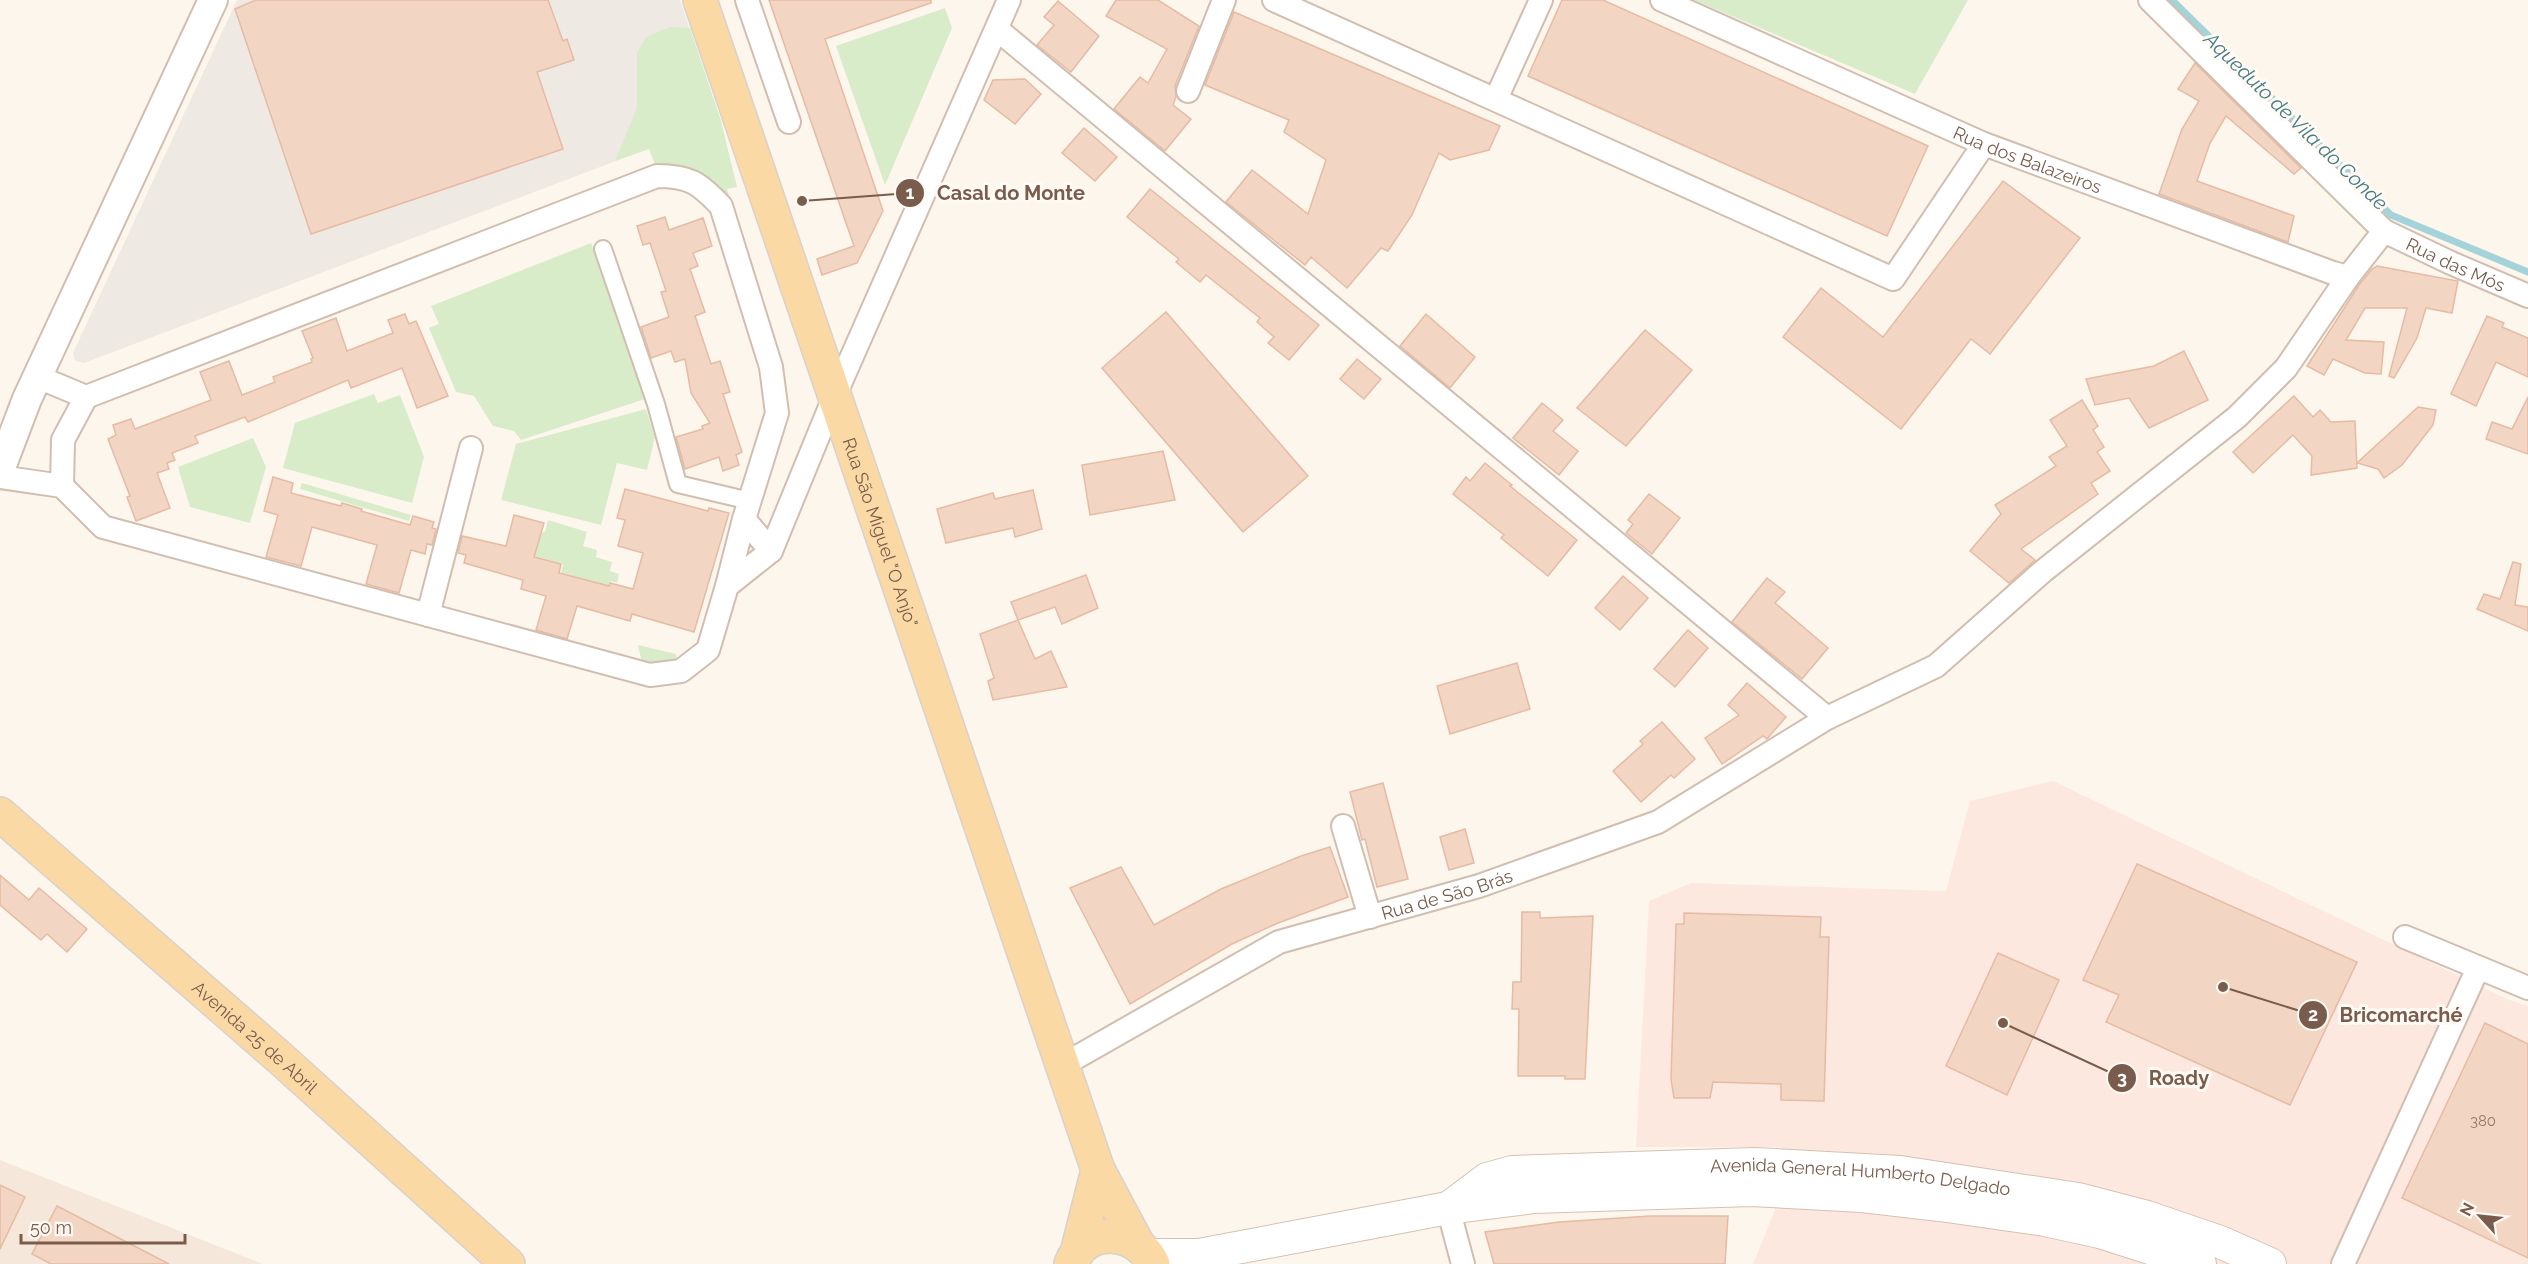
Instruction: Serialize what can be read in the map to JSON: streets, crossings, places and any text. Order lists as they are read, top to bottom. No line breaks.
{"streets":{"main road":["Rua São Miguel \"O Anjo\"","Avenida 25 de Abril","Avenida General Humberto Delgado"],"street":["Rua dos Balazeiros","Rua das Mós","Rua de São Brás"]},"crossings":[["Rua dos Balazeiros","Rua de São Brás"],["Rua São Miguel \"O Anjo\"","Rua de São Brás"],["Rua São Miguel \"O Anjo\"","Avenida General Humberto Delgado"]],"water":["Aqueduto de Vila do Conde"],"places":["Casal do Monte","Bricomarché","Roady"],"house_numbers":["380"],"scale_bar":"50 m","north":"top left"}
